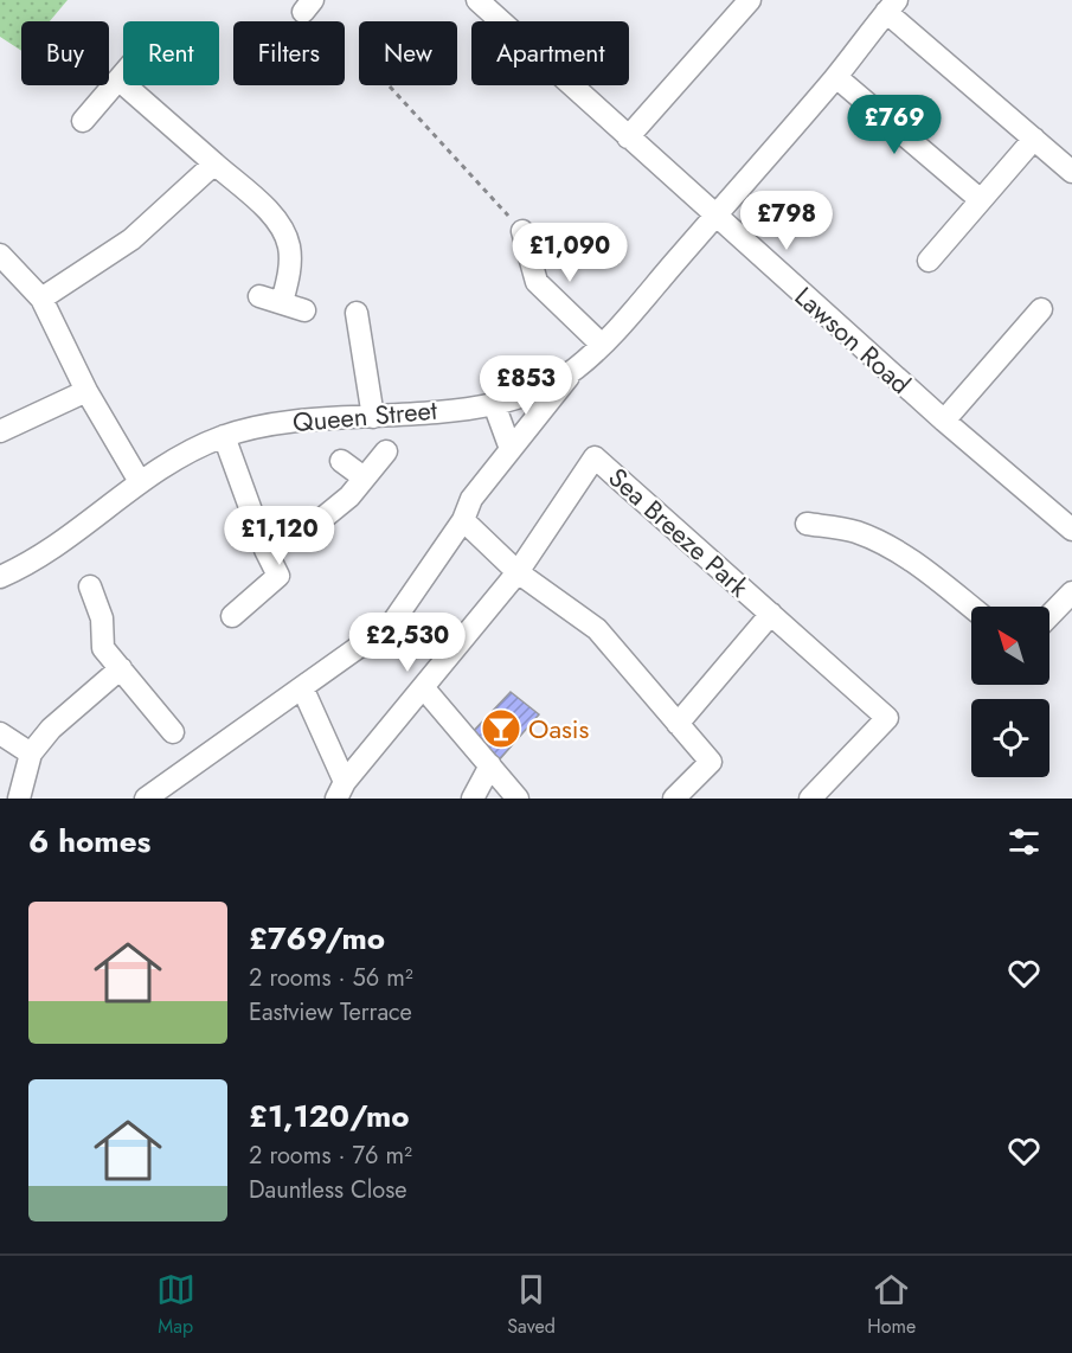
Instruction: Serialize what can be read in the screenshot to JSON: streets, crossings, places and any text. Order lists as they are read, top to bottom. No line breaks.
{"streets":{"street":["Lawson Road","Queen Street","Sea Breeze Park"]},"crossings":[["Lawson Road","Queen Street"]],"places":{"bar":["Oasis"]},"north":"top left","page":{"chip":["Buy","Rent","Filters","New","Apartment"],"price":["£769","£798","£1,090","£853","£1,120","£2,530"],"heading":"6 homes","list":[{"name":"£769/mo","note":"2 rooms · 56 m² · Eastview Terrace"},{"name":"£1,120/mo","note":"2 rooms · 76 m² · Dauntless Close"}],"tabs":["Map","Saved","Home"]}}
